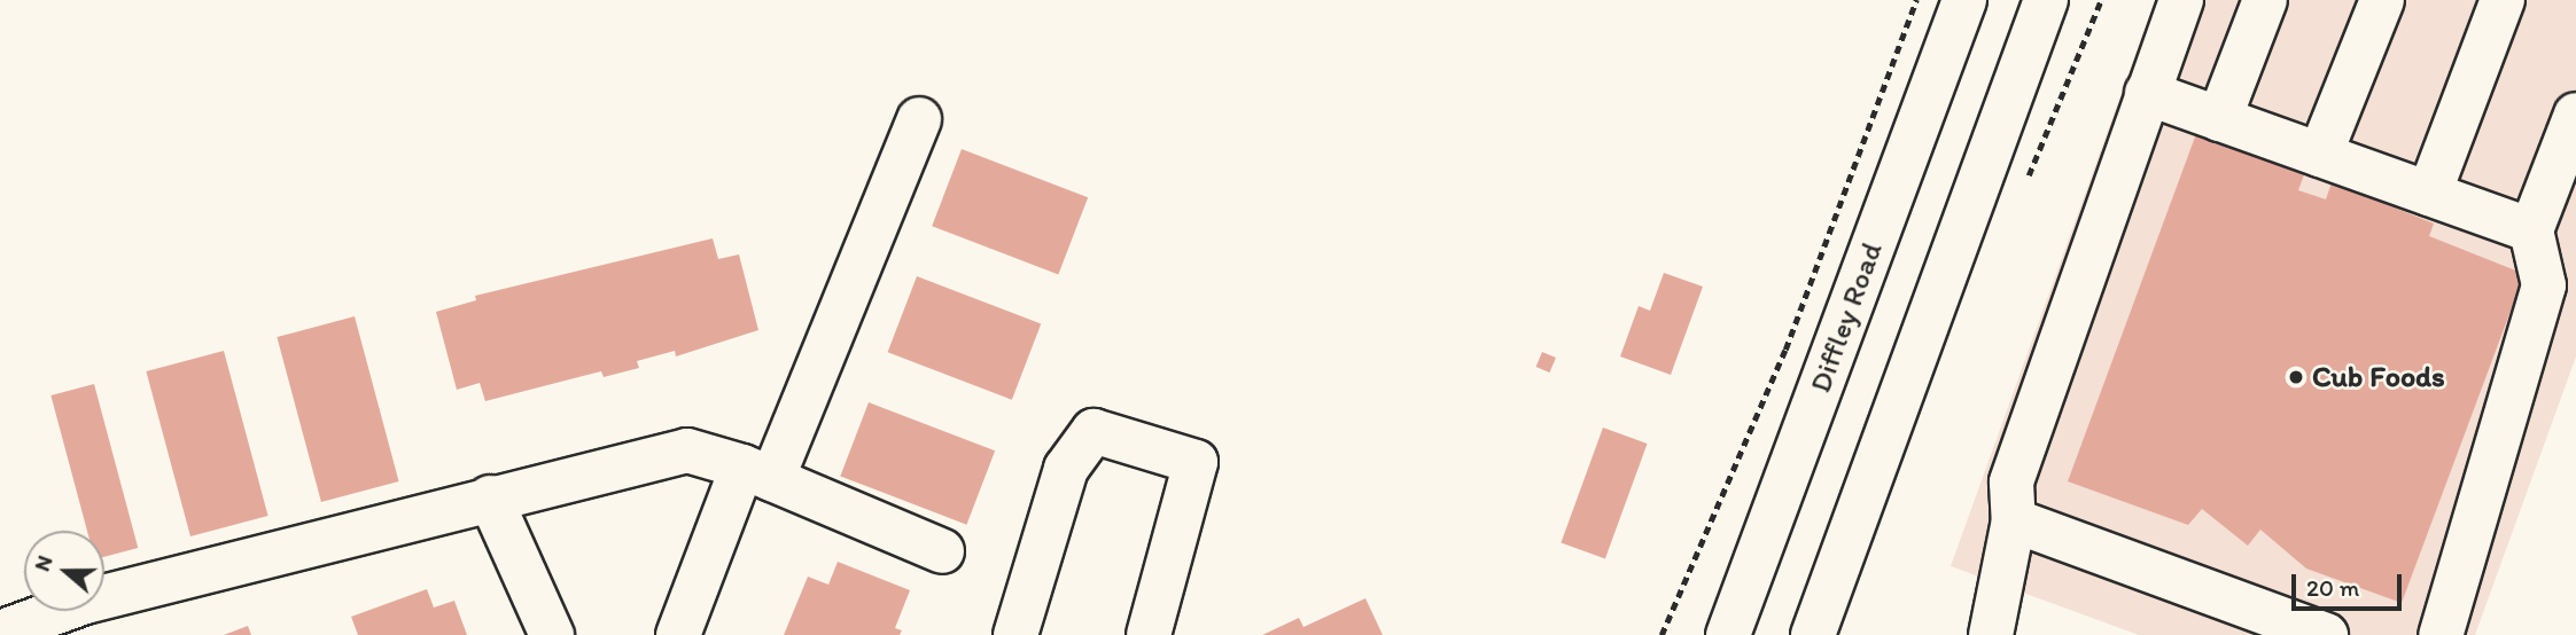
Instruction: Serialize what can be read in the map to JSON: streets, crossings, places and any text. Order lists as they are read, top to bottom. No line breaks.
{"streets":{"main road":["Diffley Road"]},"places":["Cub Foods"],"scale_bar":"20 m","north":"left"}
